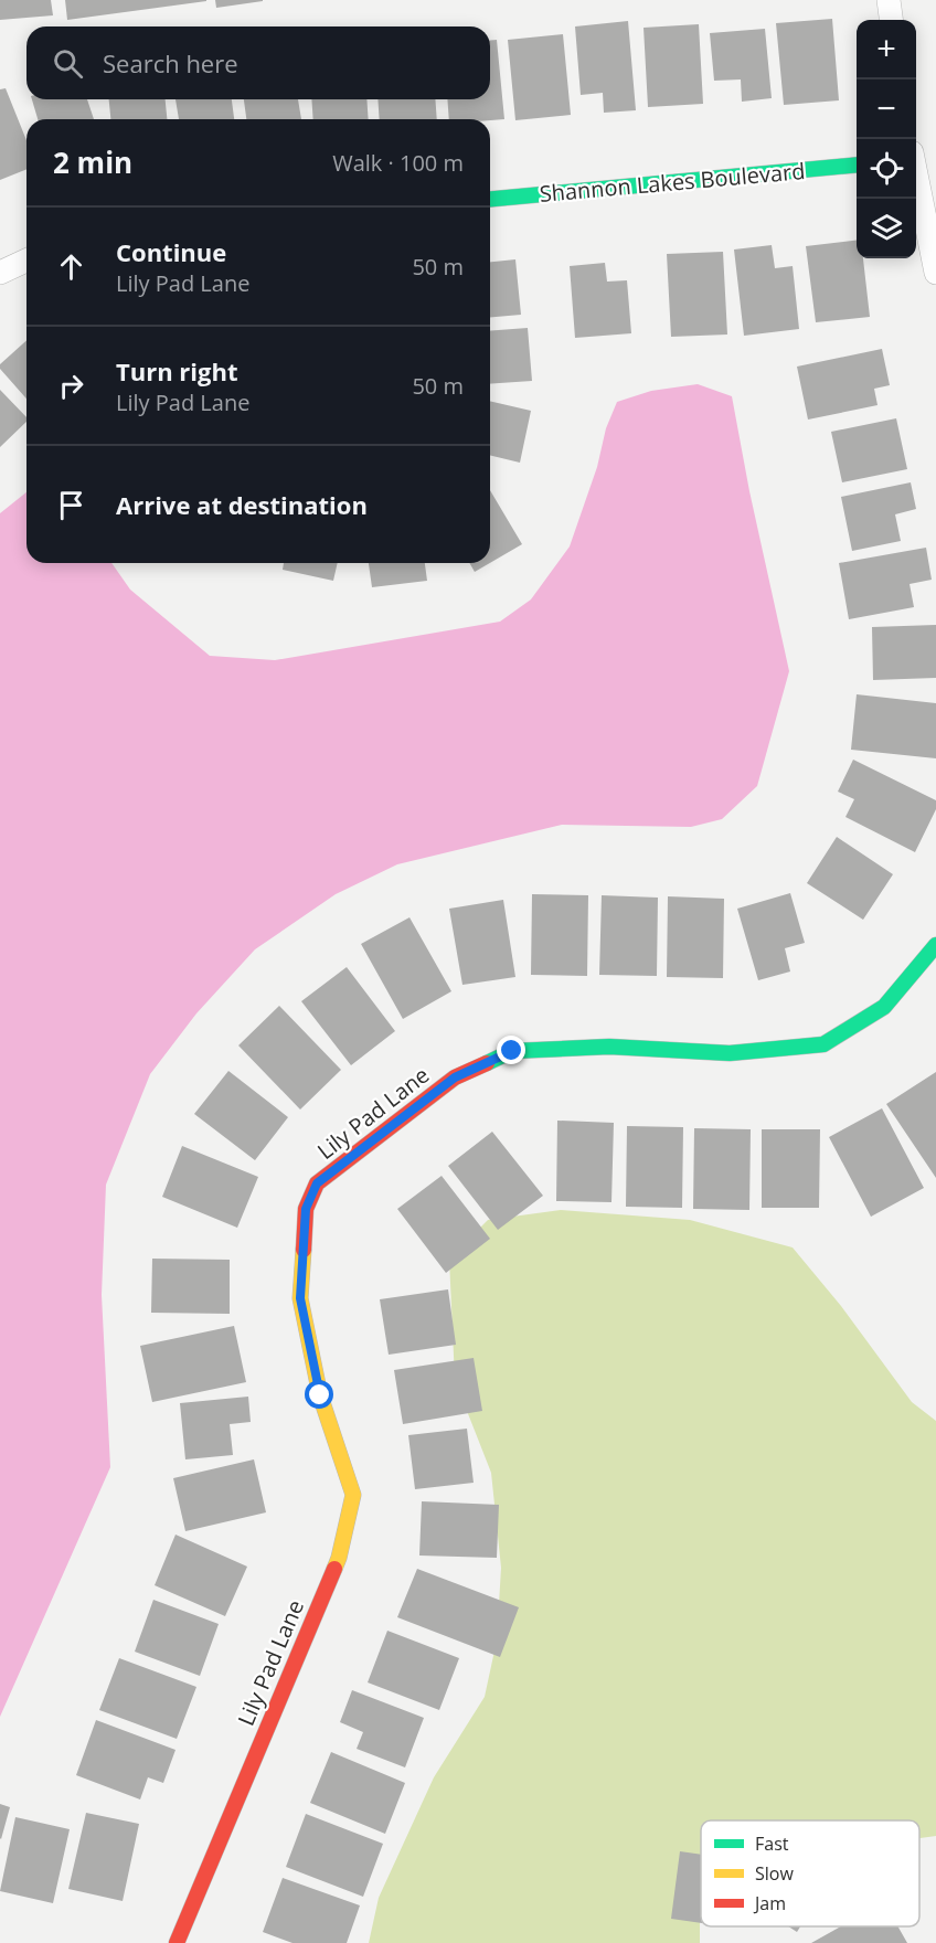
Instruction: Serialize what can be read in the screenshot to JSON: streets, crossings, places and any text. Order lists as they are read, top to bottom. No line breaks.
{"streets":{"street":["Shannon Lakes Boulevard","Lily Pad Lane"]},"legend":["Fast","Slow","Jam"],"page":{"map_buttons":["+","−"],"search":"Search here","heading":["2 min","Walk · 100 m"],"list":[["Continue","Lily Pad Lane","50 m"],["Turn right","Lily Pad Lane","50 m"],"Arrive at destination"]}}
